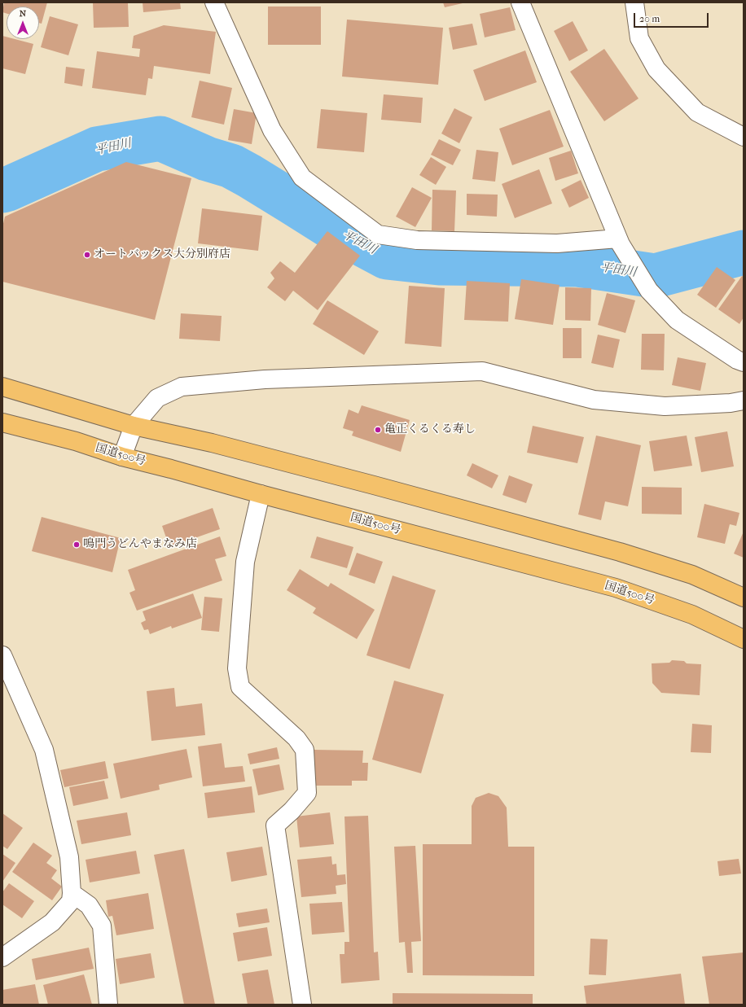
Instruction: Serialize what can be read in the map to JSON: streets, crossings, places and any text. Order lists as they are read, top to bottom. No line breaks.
{"streets":{"highway":["国道500号"]},"water":["平田川"],"places":["オートバックス大分別府店","亀正くるくる寿し","鳴門うどんやまなみ店"],"scale_bar":"20 m","north":"top"}
